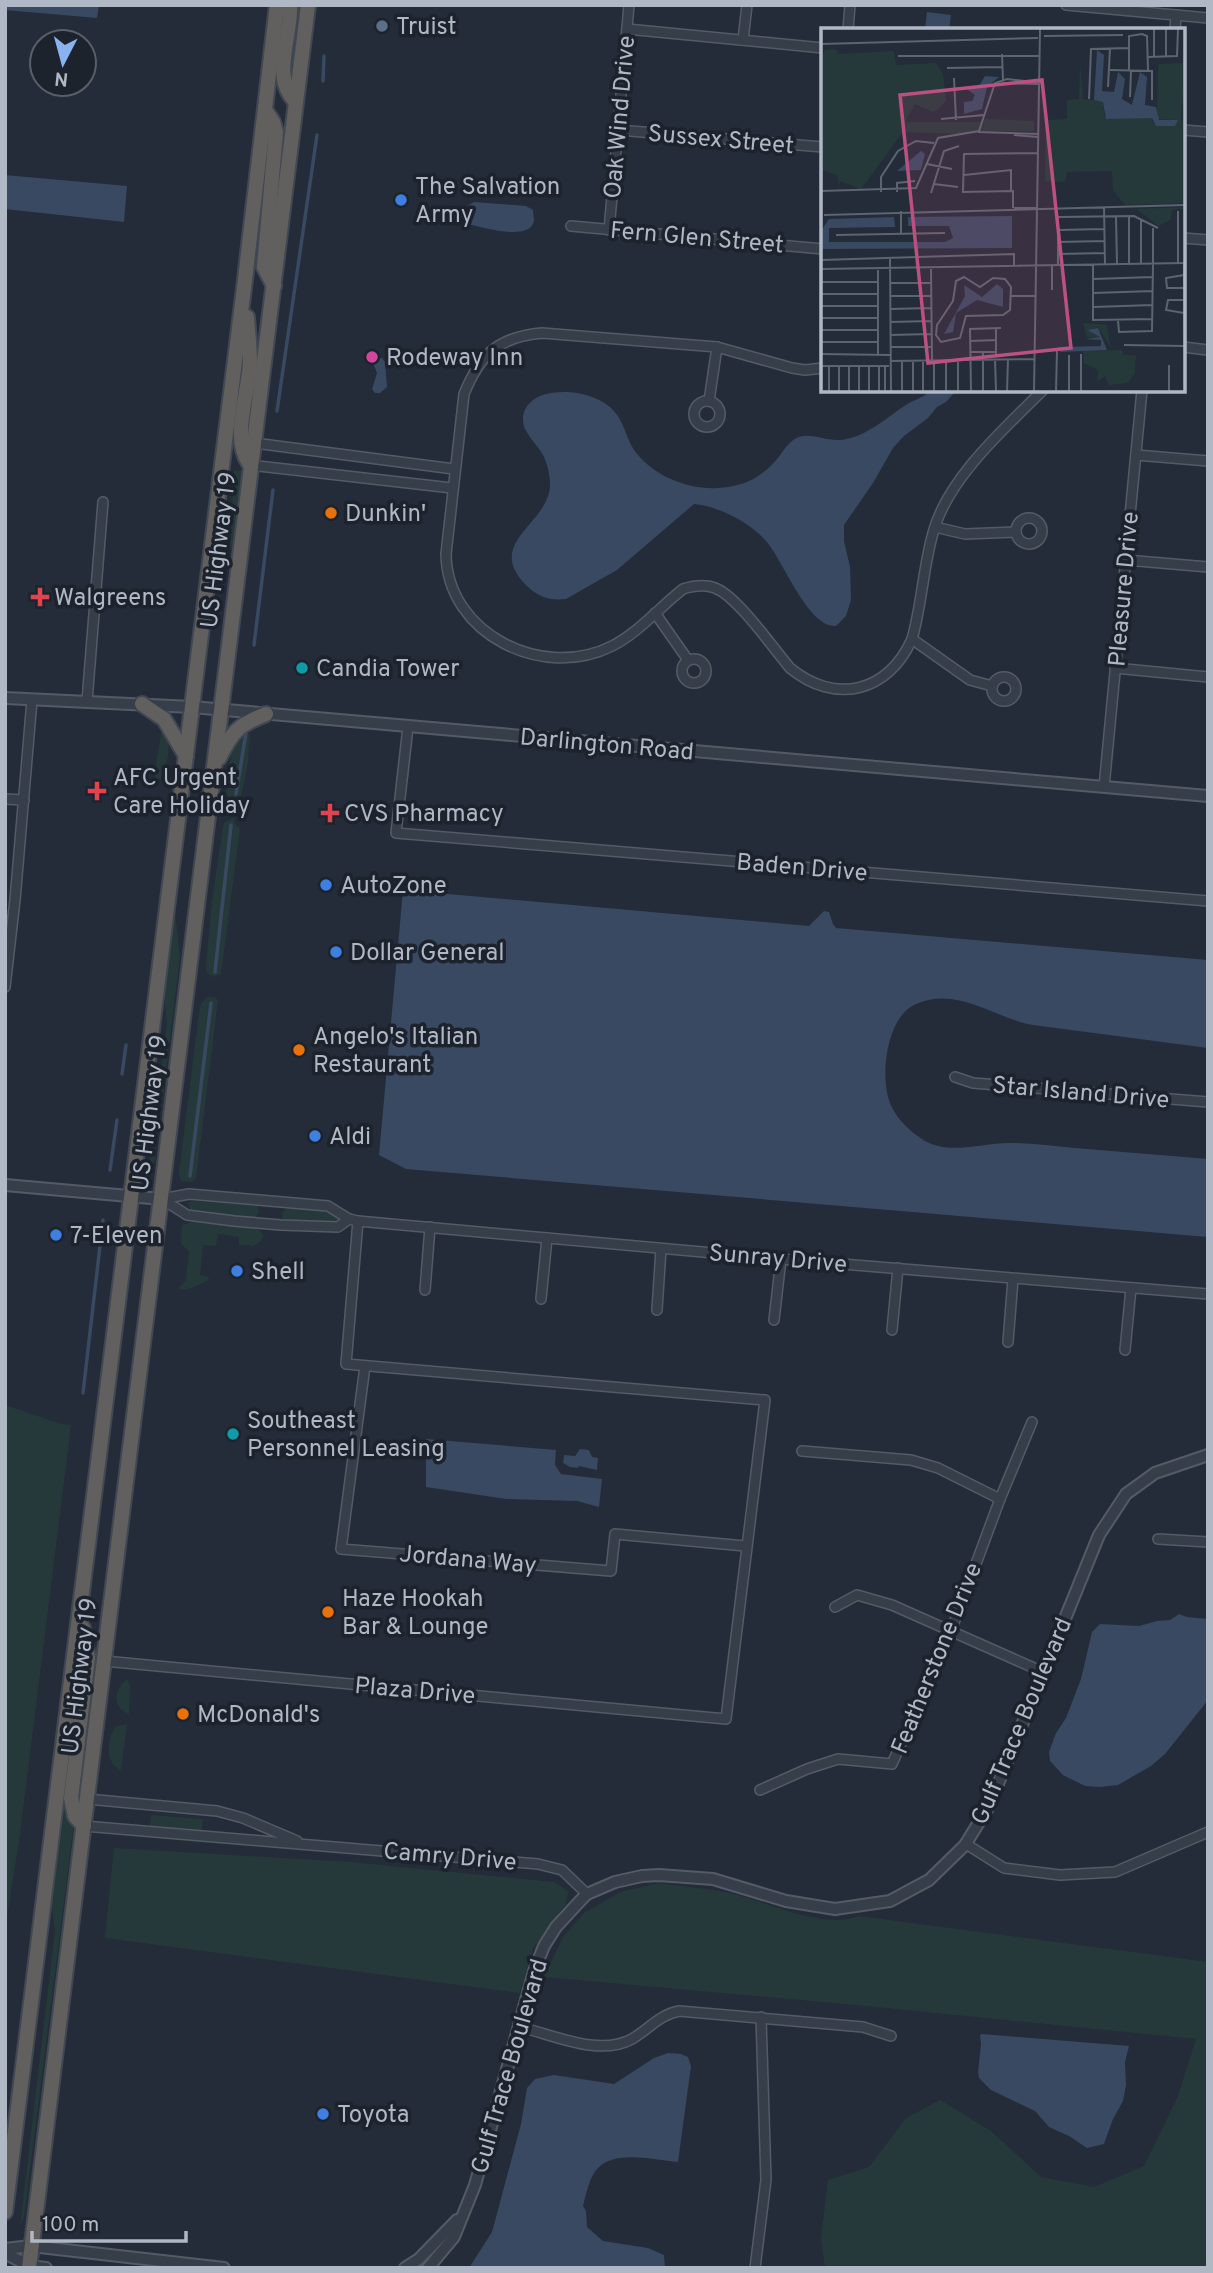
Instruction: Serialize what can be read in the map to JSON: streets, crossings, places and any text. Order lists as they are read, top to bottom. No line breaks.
{"streets":{"highway":["US Highway 19"],"street":["Oak Wind Drive","Sussex Street","Fern Glen Street","Pleasure Drive","Darlington Road","Baden Drive","Star Island Drive","Sunray Drive","Jordana Way","Featherstone Drive","Plaza Drive","Gulf Trace Boulevard","Camry Drive"]},"crossings":[["Oak Wind Drive","Sussex Street"],["Oak Wind Drive","Fern Glen Street"],["US Highway 19","Darlington Road"],["US Highway 19","Sunray Drive"],["US Highway 19","Plaza Drive"],["US Highway 19","Camry Drive"],["Pleasure Drive","Darlington Road"],["Darlington Road","Baden Drive"],["Jordana Way","Plaza Drive"],["Gulf Trace Boulevard","Camry Drive"]],"places":{"other":["Truist","The Salvation Army","Rodeway Inn","Dunkin'","Candia Tower","AutoZone","Dollar General","Angelo's Italian Restaurant","Aldi","7-Eleven","Shell","Southeast Personnel Leasing","Haze Hookah Bar & Lounge","McDonald's","Toyota"],"health":["Walgreens","AFC Urgent Care Holiday","CVS Pharmacy"]},"scale_bar":"100 m","north":"bottom"}
